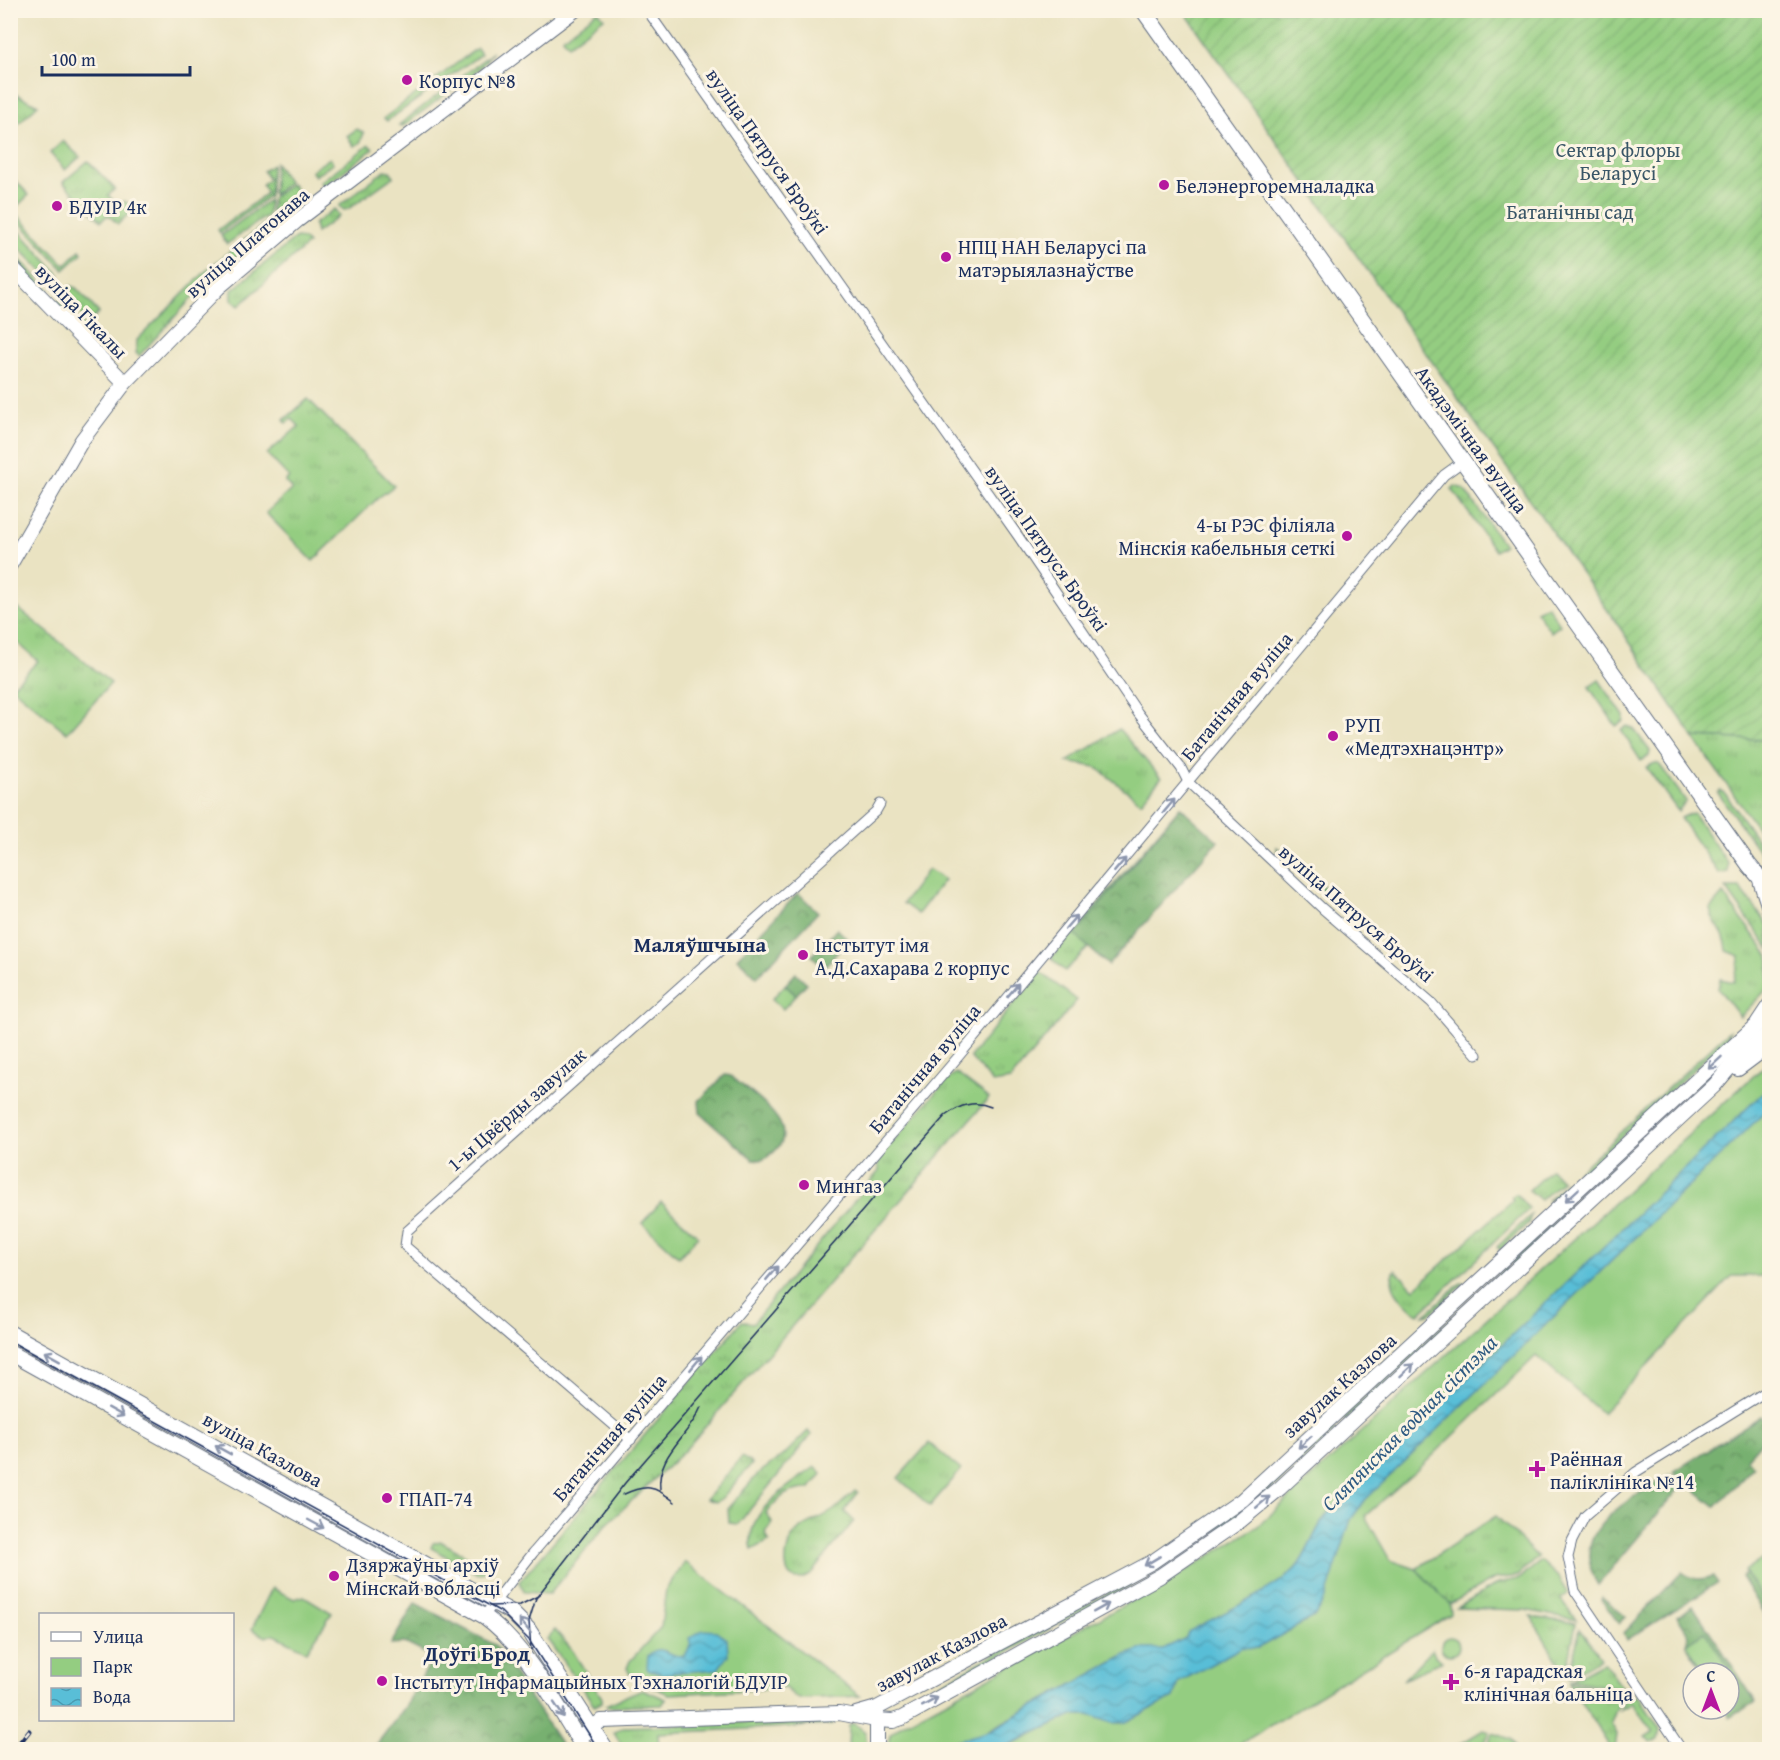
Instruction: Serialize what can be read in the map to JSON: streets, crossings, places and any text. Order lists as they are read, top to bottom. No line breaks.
{"streets":{"main road":["вуліца Платонава","вуліца Гікалы","Акадэмічная вуліца","завулак Казлова","вуліца Казлова"],"street":["вуліца Пятруся Броўкі","Батанічная вуліца","1-ы Цвёрды завулак"]},"crossings":[["вуліца Пятруся Броўкі","Батанічная вуліца"],["вуліца Платонава","вуліца Гікалы"],["Акадэмічная вуліца","Батанічная вуліца"],["Батанічная вуліца","1-ы Цвёрды завулак"],["Батанічная вуліца","вуліца Казлова"],["завулак Казлова","вуліца Казлова"]],"one_way":["Батанічная вуліца"],"districts":["Маляўшчына","Доўгі Брод"],"water":["Сляпянская водная сістэма"],"parks":["Сектар флоры Беларусі","Батанічны сад"],"places":{"other":["Корпус №8","Белэнергоремналадка","БДУІР 4к","НПЦ НАН Беларусі па матэрыялазнаўстве","4-ы РЭС філіяла Мінскія кабельныя сеткі","РУП «Медтэхнацэнтр»","Інстытут імя А.Д.Сахарава 2 корпус","Мингаз","ГПАП-74","Дзяржаўны архіў Мінскай вобласці","Інстытут Інфармацыйных Тэхналогій БДУІР"],"health":["Раённая паліклініка №14","6-я гарадская клінічная бальніца"]},"legend":["Улица","Парк","Вода"],"scale_bar":"100 m","north":"top"}
